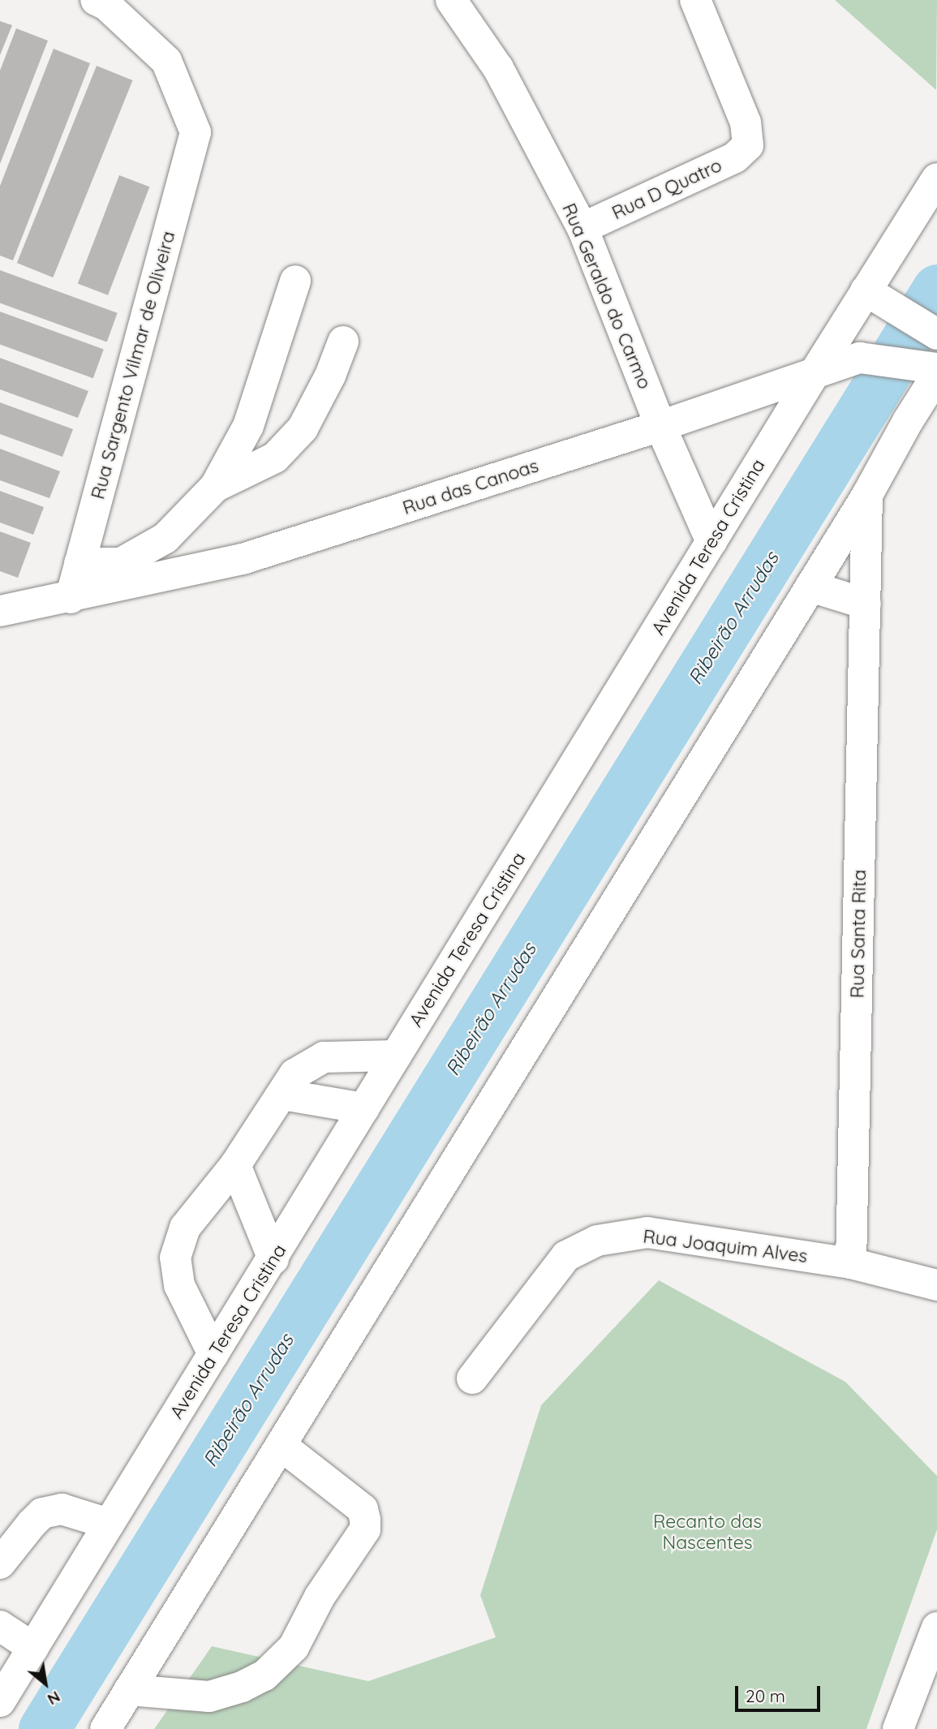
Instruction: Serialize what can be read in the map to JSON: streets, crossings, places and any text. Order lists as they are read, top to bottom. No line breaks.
{"streets":{"street":["Rua D Quatro","Rua Geraldo do Carmo","Rua Sargento Vilmar de Oliveira","Rua das Canoas","Avenida Teresa Cristina","Rua Santa Rita","Rua Joaquim Alves"]},"crossings":[["Rua D Quatro","Rua Geraldo do Carmo"],["Rua Geraldo do Carmo","Rua das Canoas"],["Rua Geraldo do Carmo","Avenida Teresa Cristina"],["Rua Sargento Vilmar de Oliveira","Rua das Canoas"],["Rua das Canoas","Avenida Teresa Cristina"],["Rua Santa Rita","Rua Joaquim Alves"]],"water":["Ribeirão Arrudas"],"parks":["Recanto das Nascentes"],"scale_bar":"20 m","north":"bottom right"}
